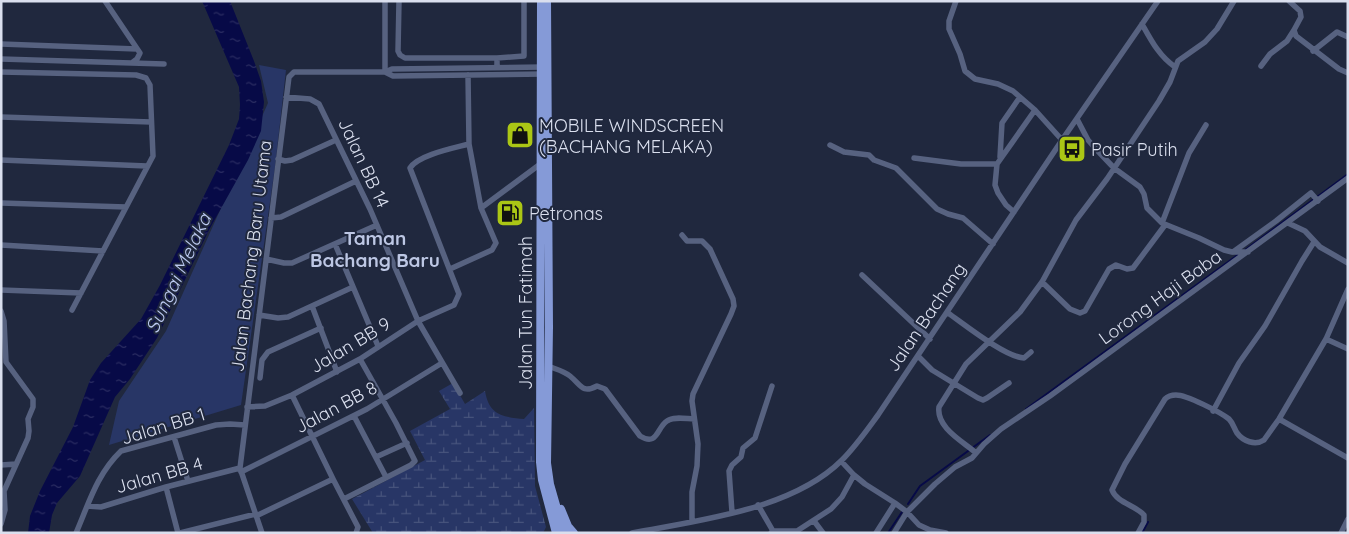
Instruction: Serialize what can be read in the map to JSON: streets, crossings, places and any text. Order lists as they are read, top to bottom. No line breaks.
{"streets":{"main road":["Jalan Tun Fatimah"],"street":["Jalan BB 14","Jalan Bachang Baru Utama","Lorong Haji Baba","Jalan Bachang","Jalan BB 9","Jalan BB 8","Jalan BB 1","Jalan BB 4"]},"crossings":[["Jalan BB 14","Jalan Bachang Baru Utama"],["Jalan BB 14","Jalan BB 9"],["Jalan BB 14","Jalan BB 8"],["Jalan Bachang Baru Utama","Jalan BB 9"],["Jalan Bachang Baru Utama","Jalan BB 8"],["Jalan Bachang Baru Utama","Jalan BB 1"],["Jalan Bachang Baru Utama","Jalan BB 4"],["Jalan BB 8","Jalan BB 4"],["Jalan BB 1","Jalan BB 4"]],"districts":["Taman Bachang Baru"],"water":["Sungai Melaka"],"places":{"shop":["MOBILE WINDSCREEN (BACHANG MELAKA)"],"bus stop":["Pasir Putih"],"fuel station":["Petronas"]}}
